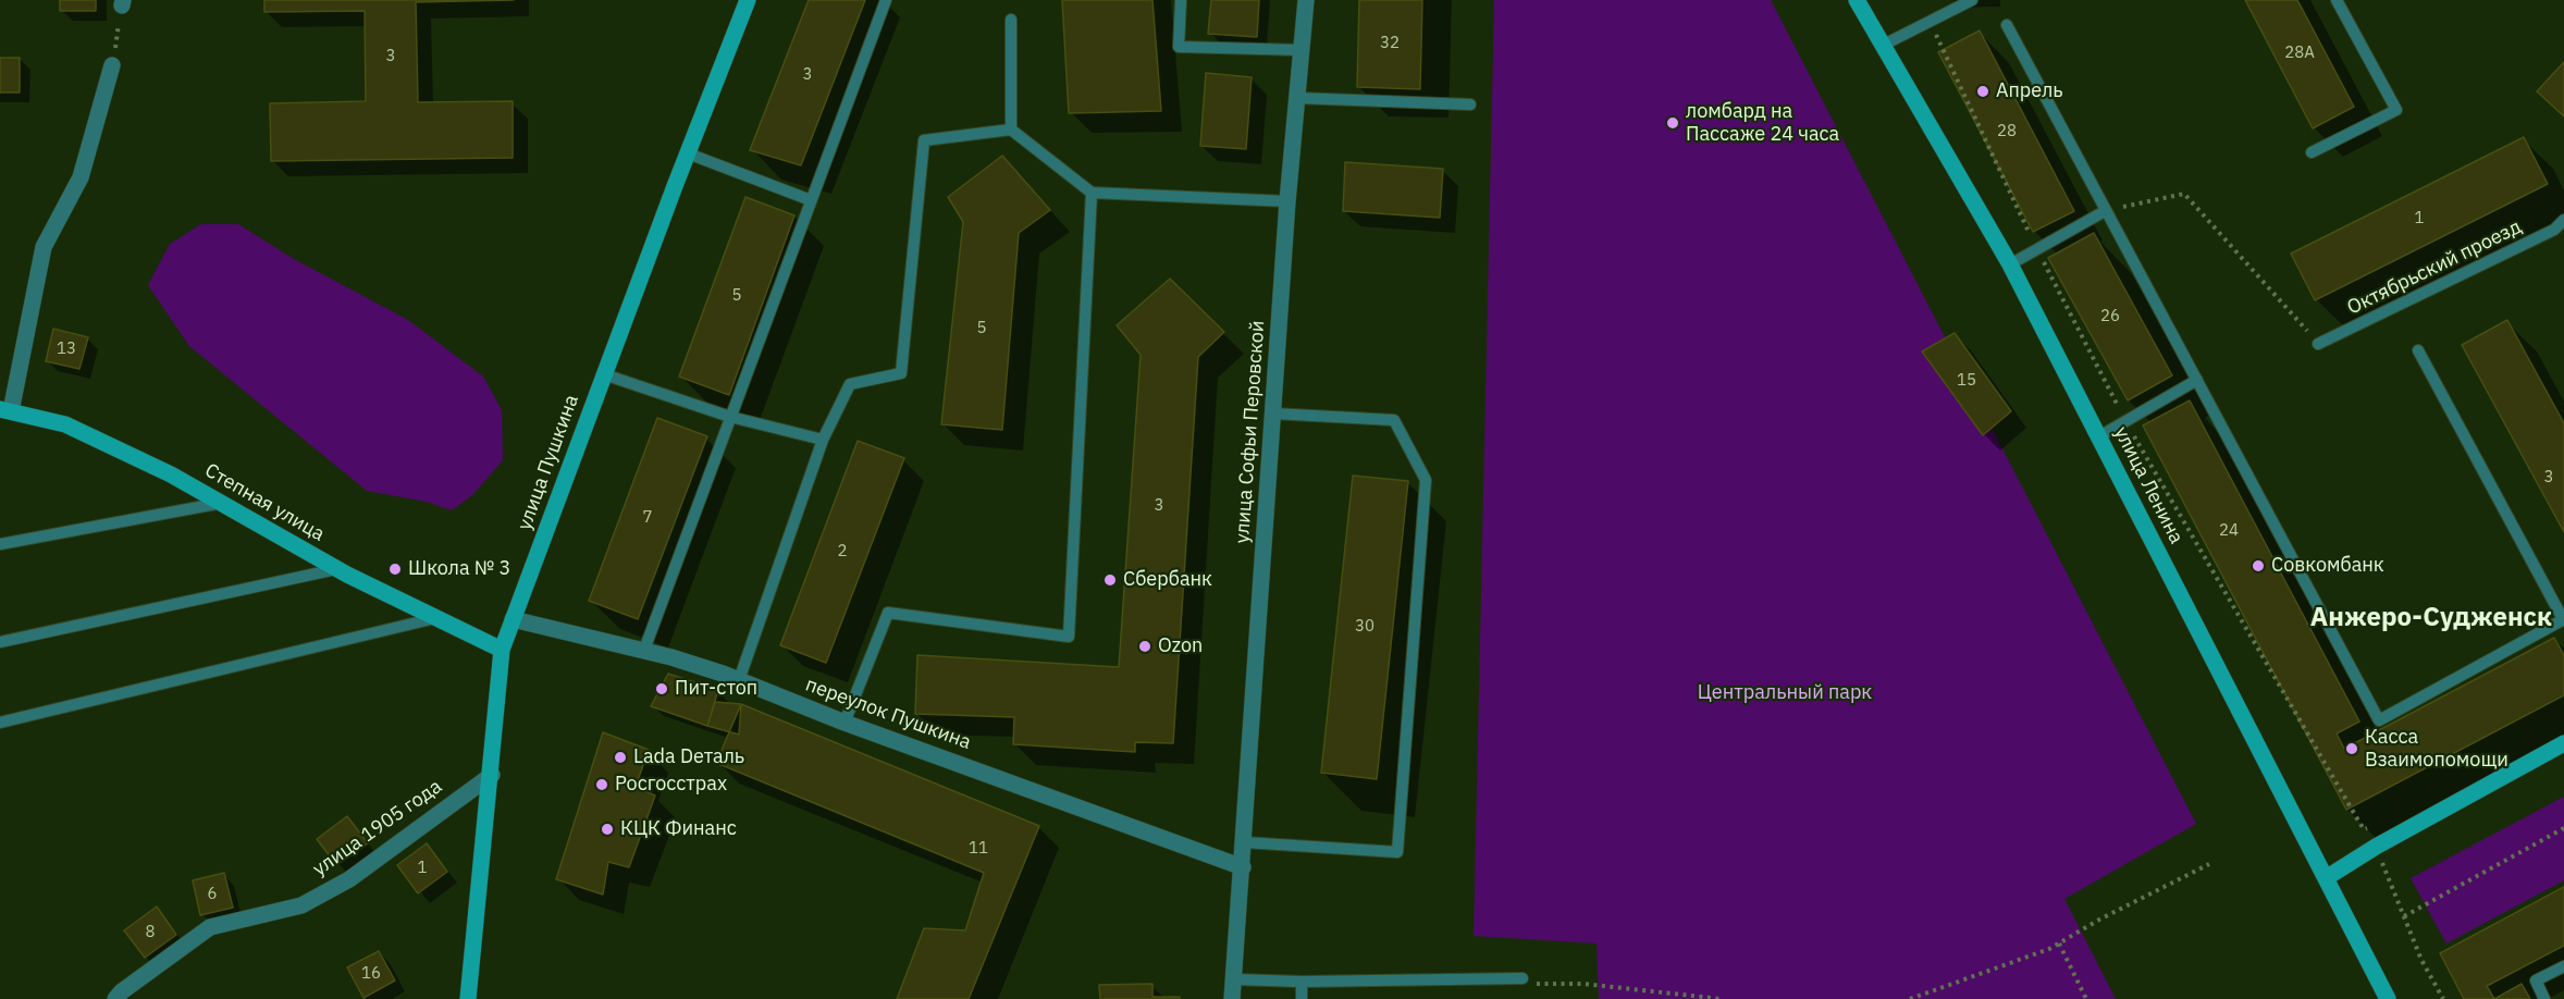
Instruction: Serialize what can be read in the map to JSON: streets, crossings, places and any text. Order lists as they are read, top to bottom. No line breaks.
{"streets":{"main road":["улица Пушкина","улица Ленина","Степная улица"],"street":["улица Софьи Перовской","переулок Пушкина","улица 1905 года"],"lane":["Октябрьский проезд"]},"crossings":[["улица Софьи Перовской","переулок Пушкина"],["улица Пушкина","Степная улица"],["улица Пушкина","переулок Пушкина"],["улица Пушкина","улица 1905 года"]],"districts":["Анжеро-Судженск"],"parks":["Центральный парк"],"places":["Апрель","ломбард на Пассаже 24 часа","Совкомбанк","Школа № 3","Сбербанк","Ozon","Пит-стоп","Касса Взаимопомощи","Lada Dеталь","Росгосстрах","КЦК Финанс"],"house_numbers":["32","28А","3","3","28","1","5","26","5","13","15","3","3","7","24","2","30","11","1","6","8","16"]}
